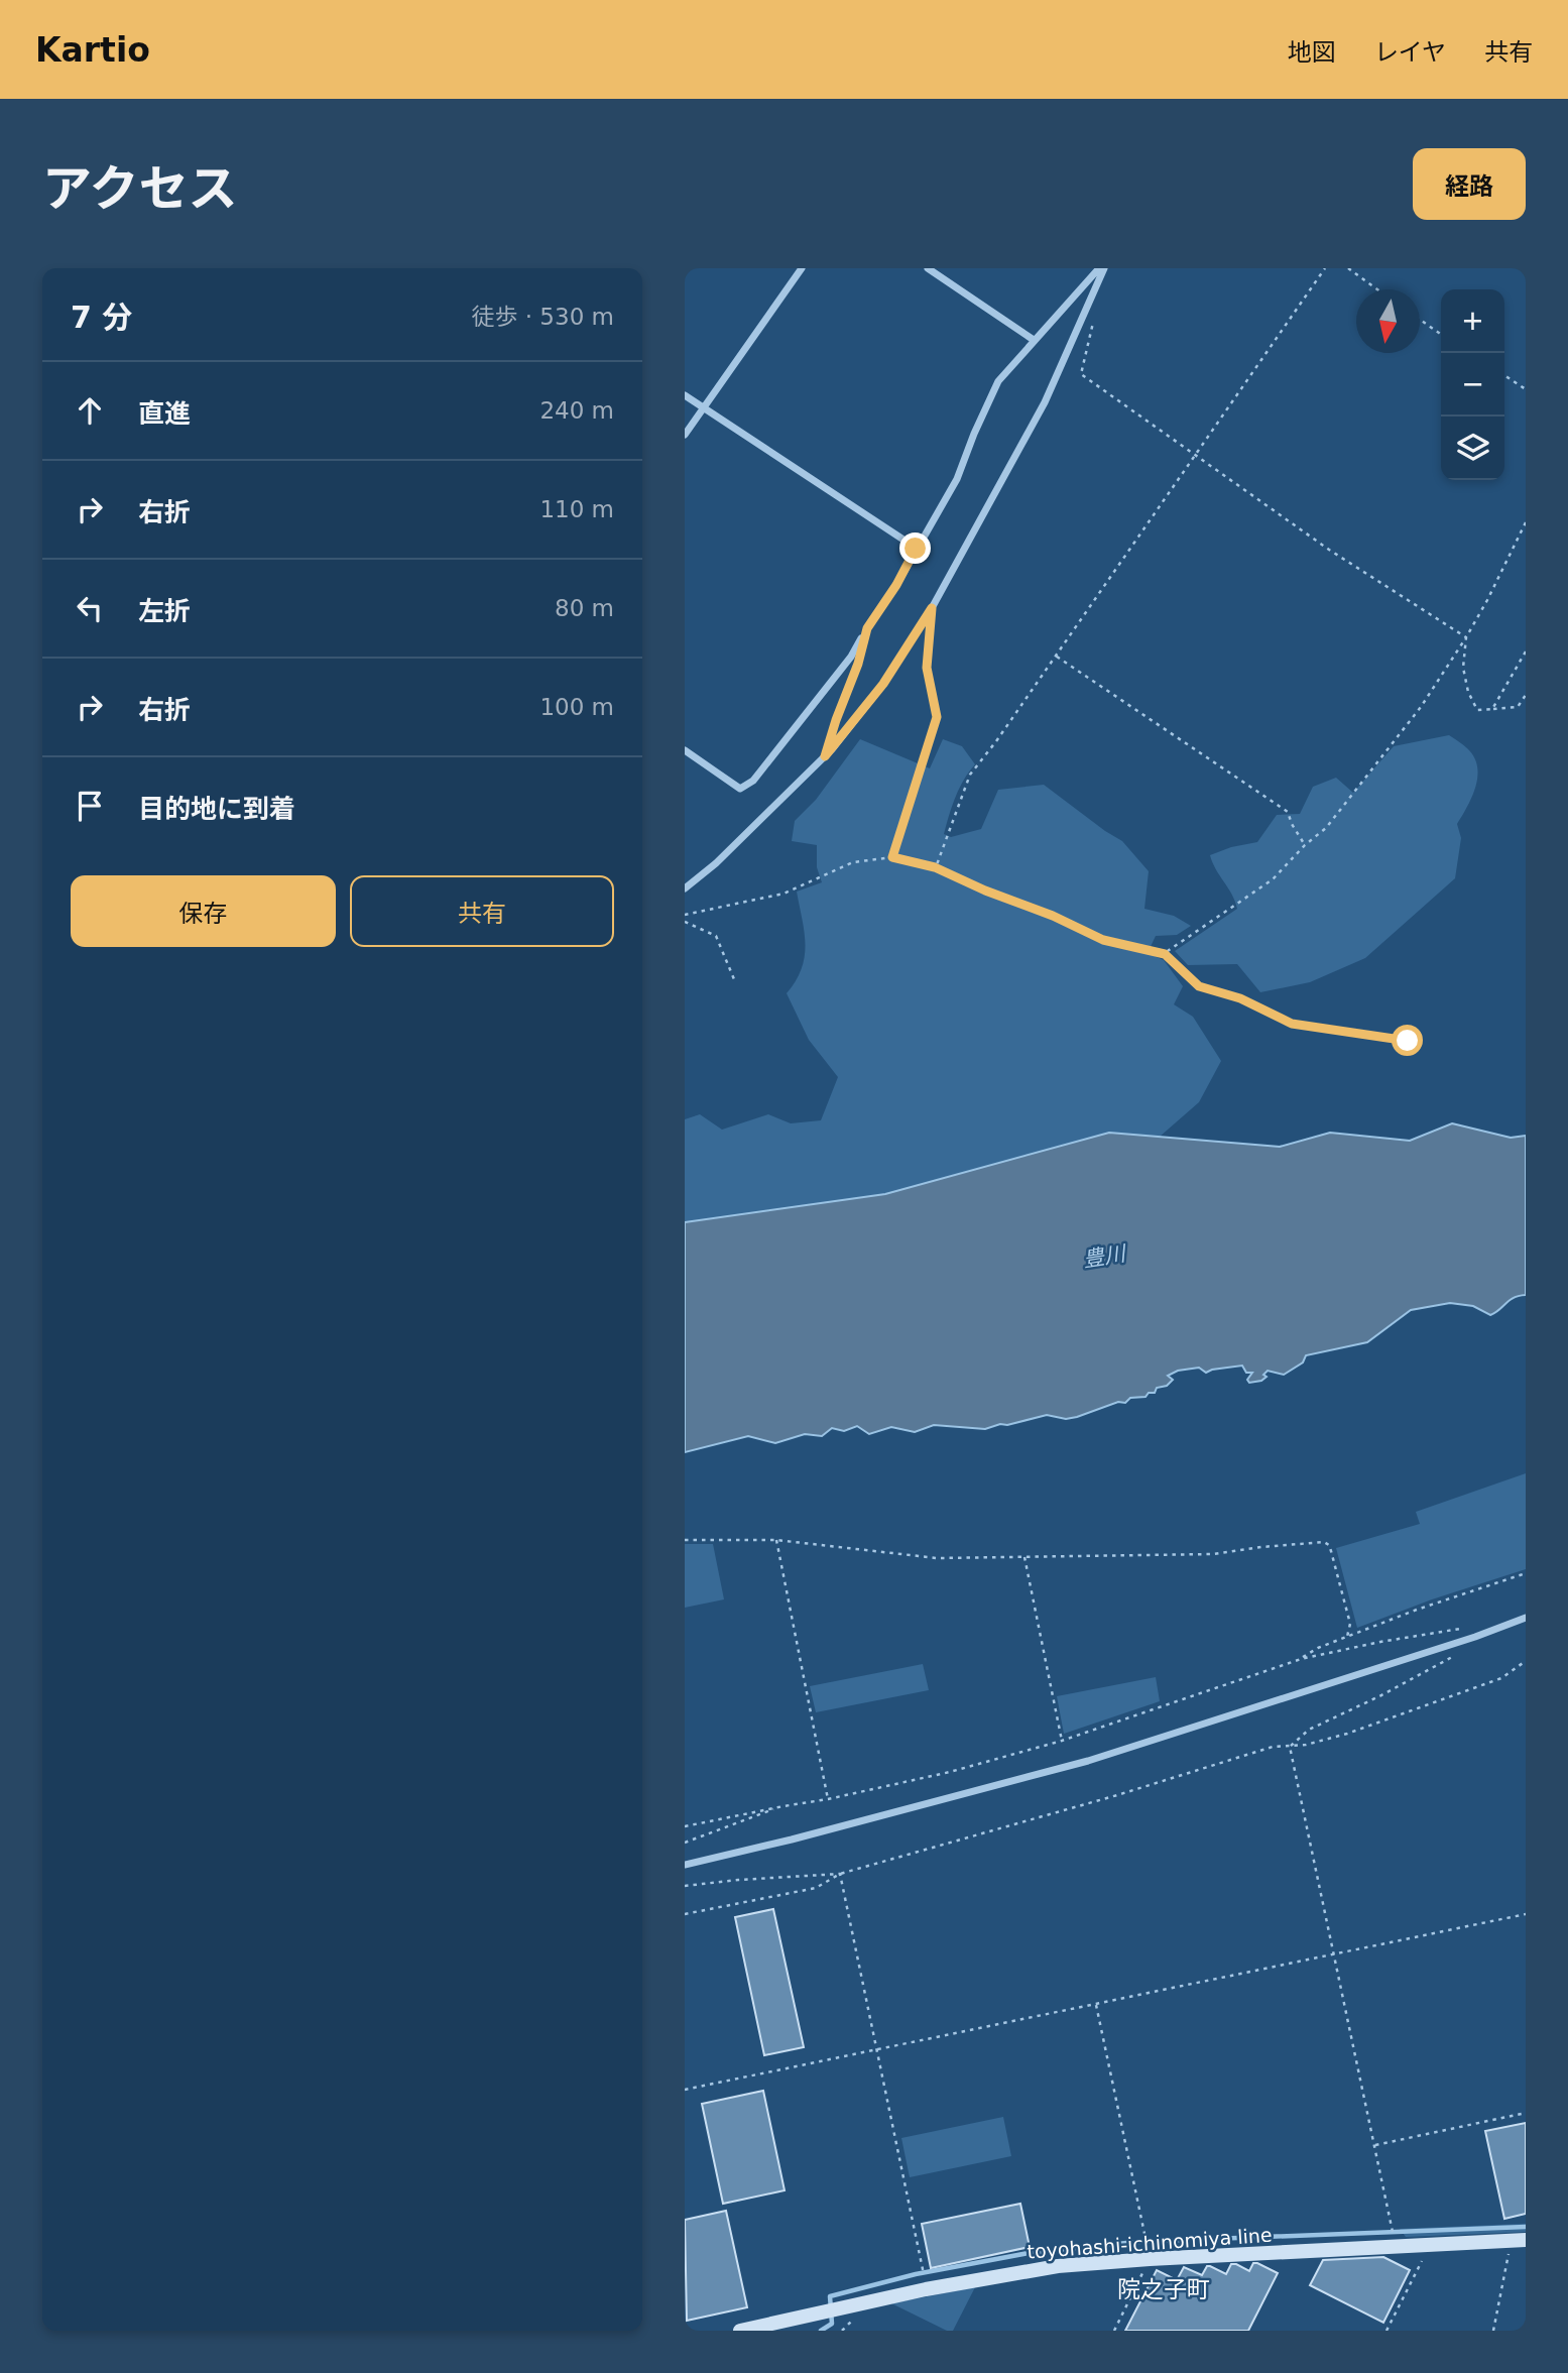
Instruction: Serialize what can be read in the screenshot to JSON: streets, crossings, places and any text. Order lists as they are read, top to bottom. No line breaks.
{"streets":{"main road":["toyohashi-ichinomiya line"]},"districts":["院之子町"],"water":["豊川"],"north":"bottom","page":{"header":"Kartio","nav":["地図","レイヤ","共有"],"title":"アクセス","buttons":["経路",["保存","共有"]],"heading":["7 分","徒歩 · 530 m"],"map_buttons":["+","−"],"list":[["直進","240 m"],["右折","110 m"],["左折","80 m"],["右折","100 m"],"目的地に到着"]}}
